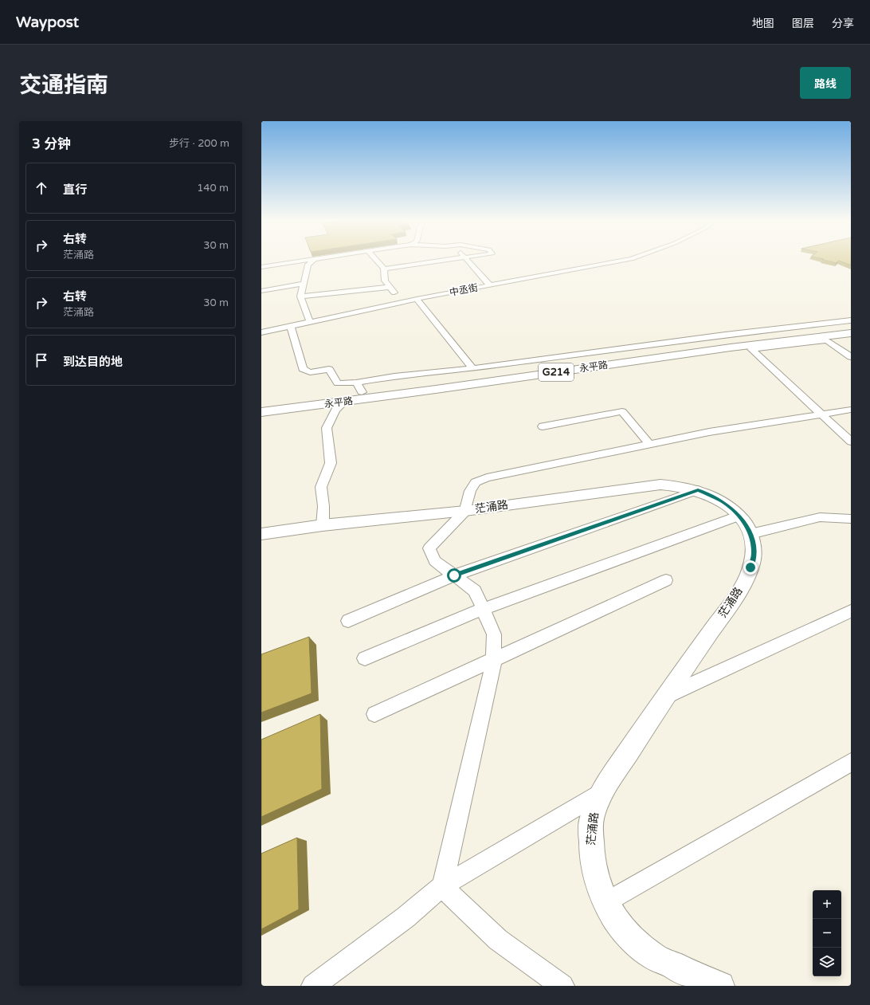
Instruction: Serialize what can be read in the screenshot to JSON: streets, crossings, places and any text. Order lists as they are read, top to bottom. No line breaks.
{"streets":{"highway":["永平路","G214"],"street":["中丞街","茫涌路"]},"page":{"header":"Waypost","nav":["地图","图层","分享"],"title":"交通指南","buttons":"路线","heading":["3 分钟","步行 · 200 m"],"list":[["直行","140 m"],["右转","茫涌路","30 m"],["右转","茫涌路","30 m"],"到达目的地"],"map_buttons":["+","−"]}}
